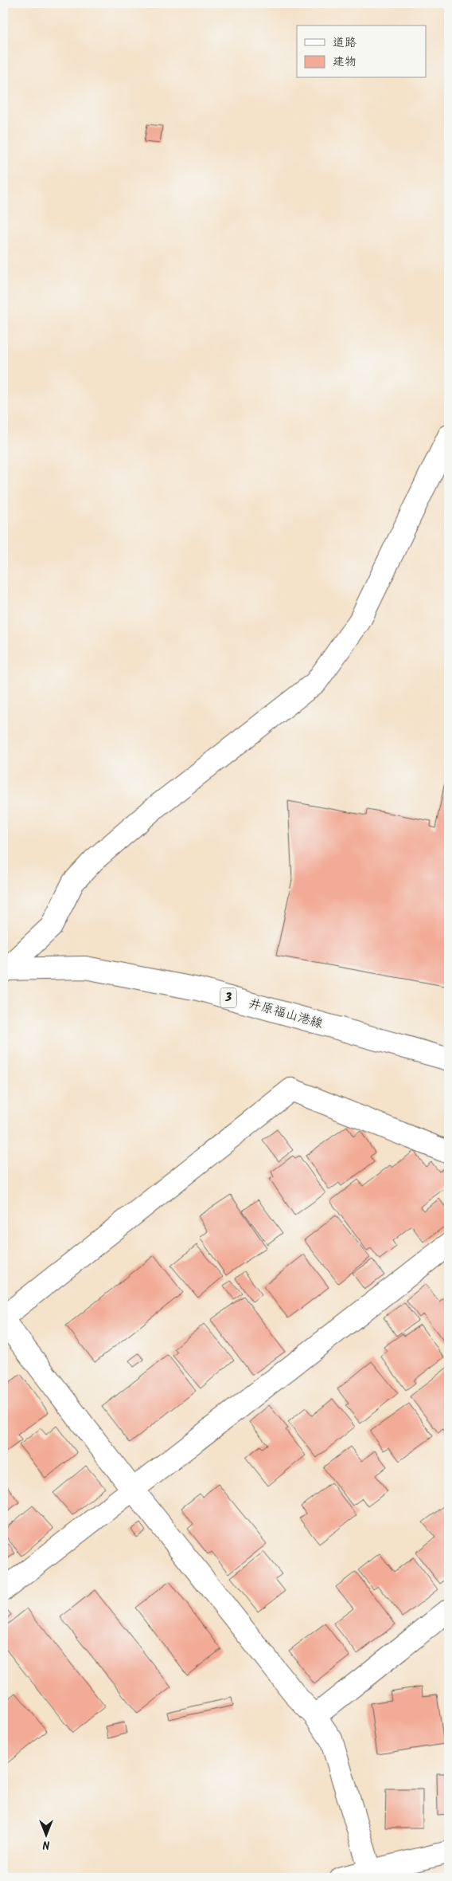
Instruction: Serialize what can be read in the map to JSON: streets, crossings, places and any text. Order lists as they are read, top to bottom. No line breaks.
{"streets":{"street":["3","井原福山港線"]},"legend":["道路","建物"],"north":"bottom"}
